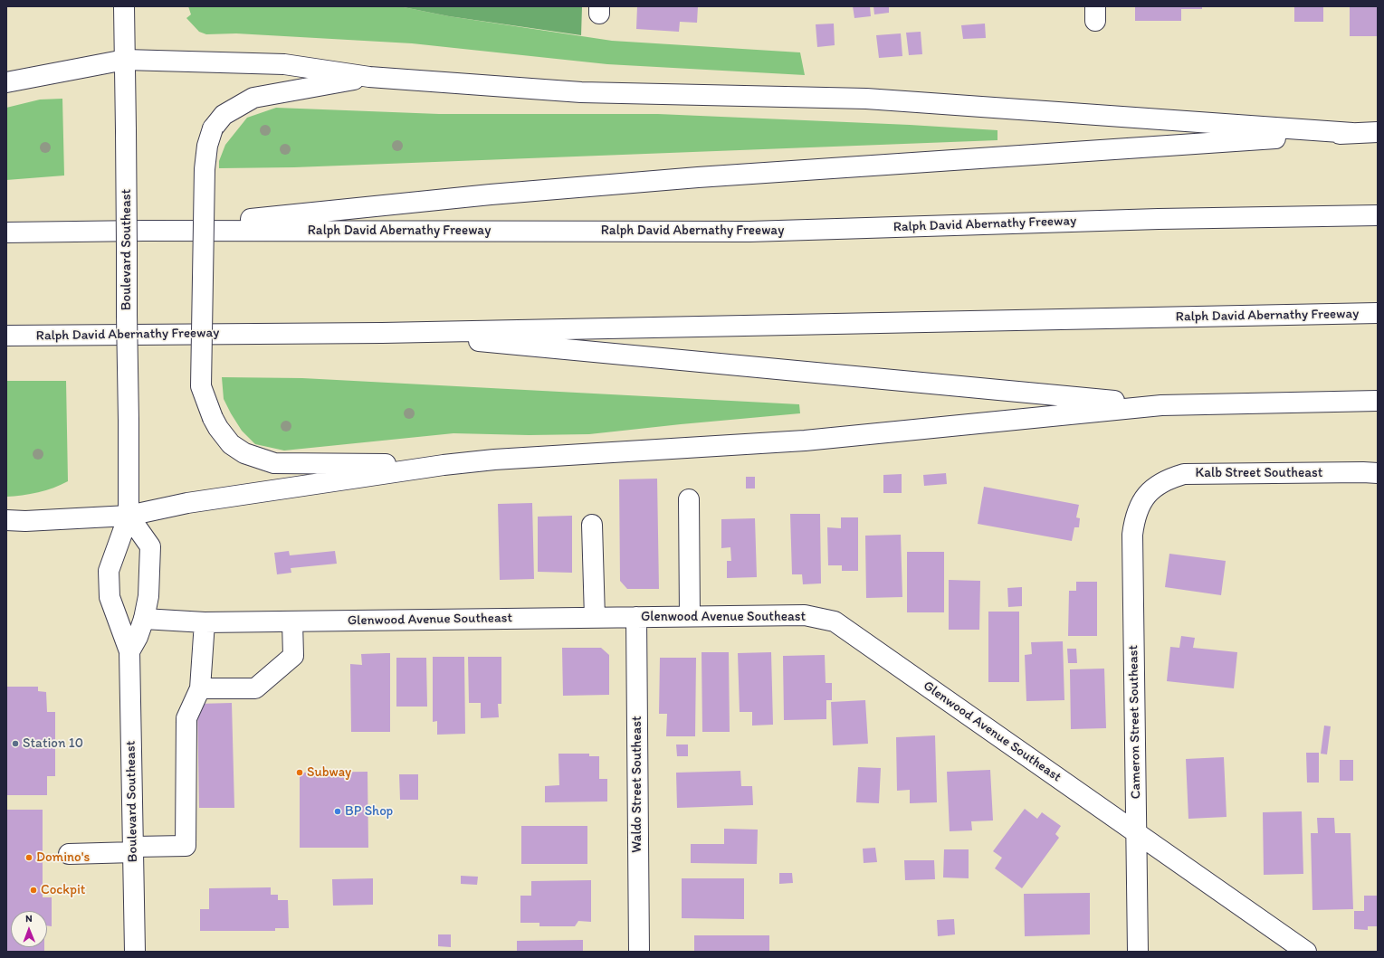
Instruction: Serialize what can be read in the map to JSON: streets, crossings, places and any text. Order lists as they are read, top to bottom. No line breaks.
{"streets":{"main road":["Ralph David Abernathy Freeway","Boulevard Southeast","Kalb Street Southeast","Glenwood Avenue Southeast","Cameron Street Southeast","Waldo Street Southeast"]},"crossings":[["Boulevard Southeast","Glenwood Avenue Southeast"],["Kalb Street Southeast","Cameron Street Southeast"],["Glenwood Avenue Southeast","Cameron Street Southeast"],["Glenwood Avenue Southeast","Waldo Street Southeast"]],"places":["Station 10","Subway","BP Shop","Domino's","Cockpit"],"north":"top"}
